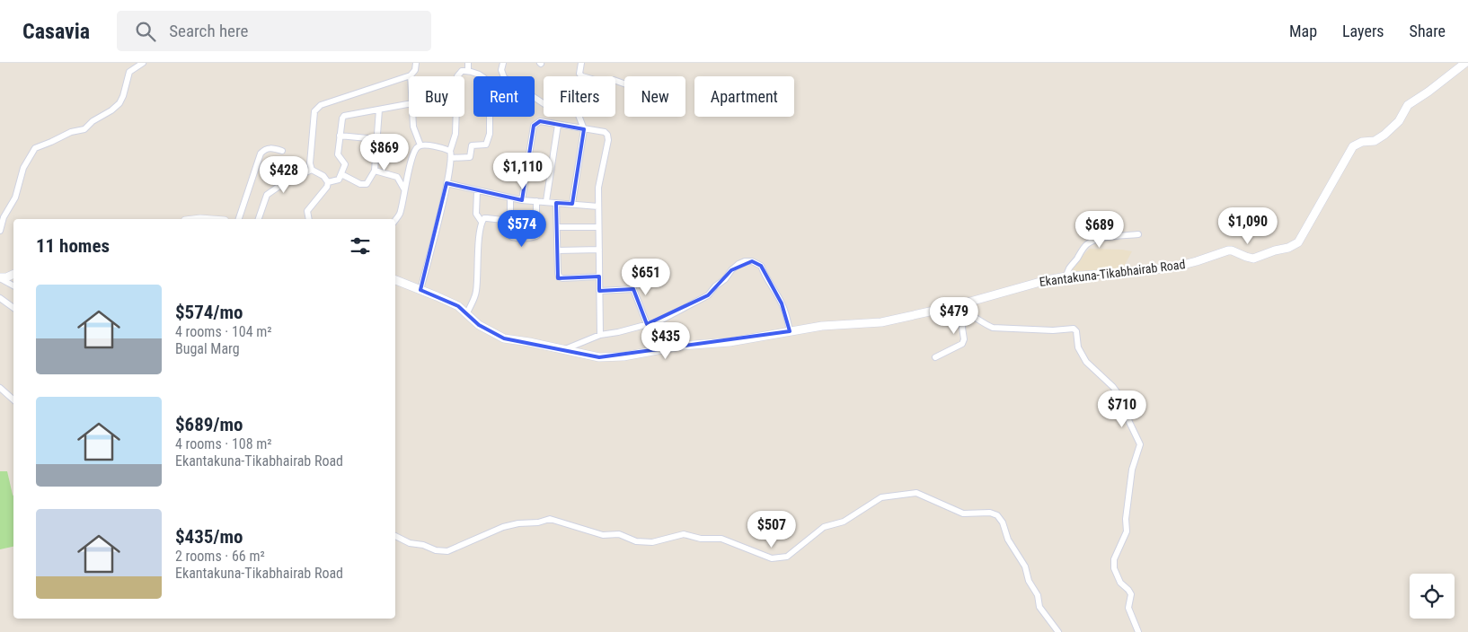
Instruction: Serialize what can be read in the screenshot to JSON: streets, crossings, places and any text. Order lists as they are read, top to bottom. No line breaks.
{"streets":{"main road":["Ekantakuna-Tikabhairab Road"]},"page":{"header":"Casavia","search":"Search here","nav":["Map","Layers","Share"],"chip":["Buy","Rent","Filters","New","Apartment"],"price":["$869","$1,110","$428","$1,090","$574","$689","$651","$479","$435","$710","$507"],"heading":"11 homes","list":[{"name":"$574/mo","note":"4 rooms · 104 m² · Bugal Marg"},{"name":"$689/mo","note":"4 rooms · 108 m² · Ekantakuna-Tikabhairab Road"},{"name":"$435/mo","note":"2 rooms · 66 m² · Ekantakuna-Tikabhairab Road"}]}}
